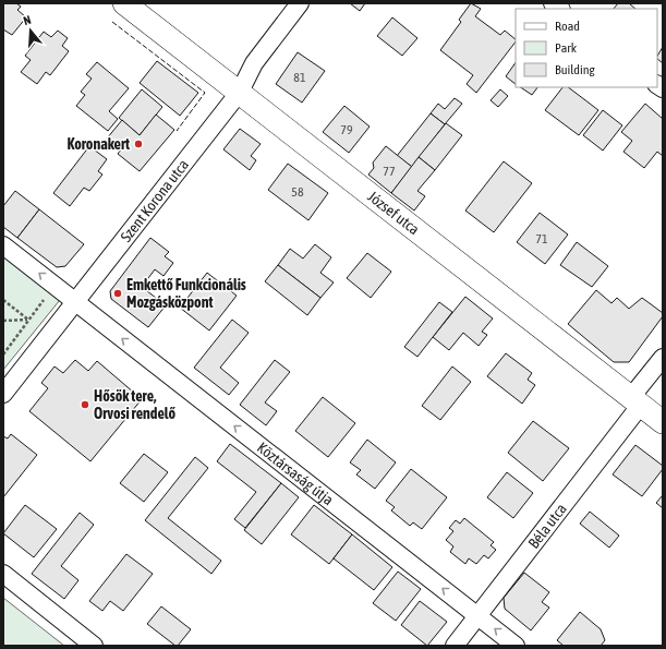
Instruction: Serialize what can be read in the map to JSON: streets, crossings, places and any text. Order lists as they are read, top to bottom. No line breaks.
{"streets":{"street":["Szent Korona utca","József utca","Köztársaság útja","Béla utca"]},"crossings":[["Szent Korona utca","József utca"],["Szent Korona utca","Köztársaság útja"],["József utca","Béla utca"],["Köztársaság útja","Béla utca"]],"one_way":["Köztársaság útja"],"places":["Koronakert","Emkettő Funkcionális Mozgásközpont","Hősök tere, Orvosi rendelő"],"house_numbers":["81","79","77","58","71"],"legend":["Road","Park","Building"],"north":"top"}
